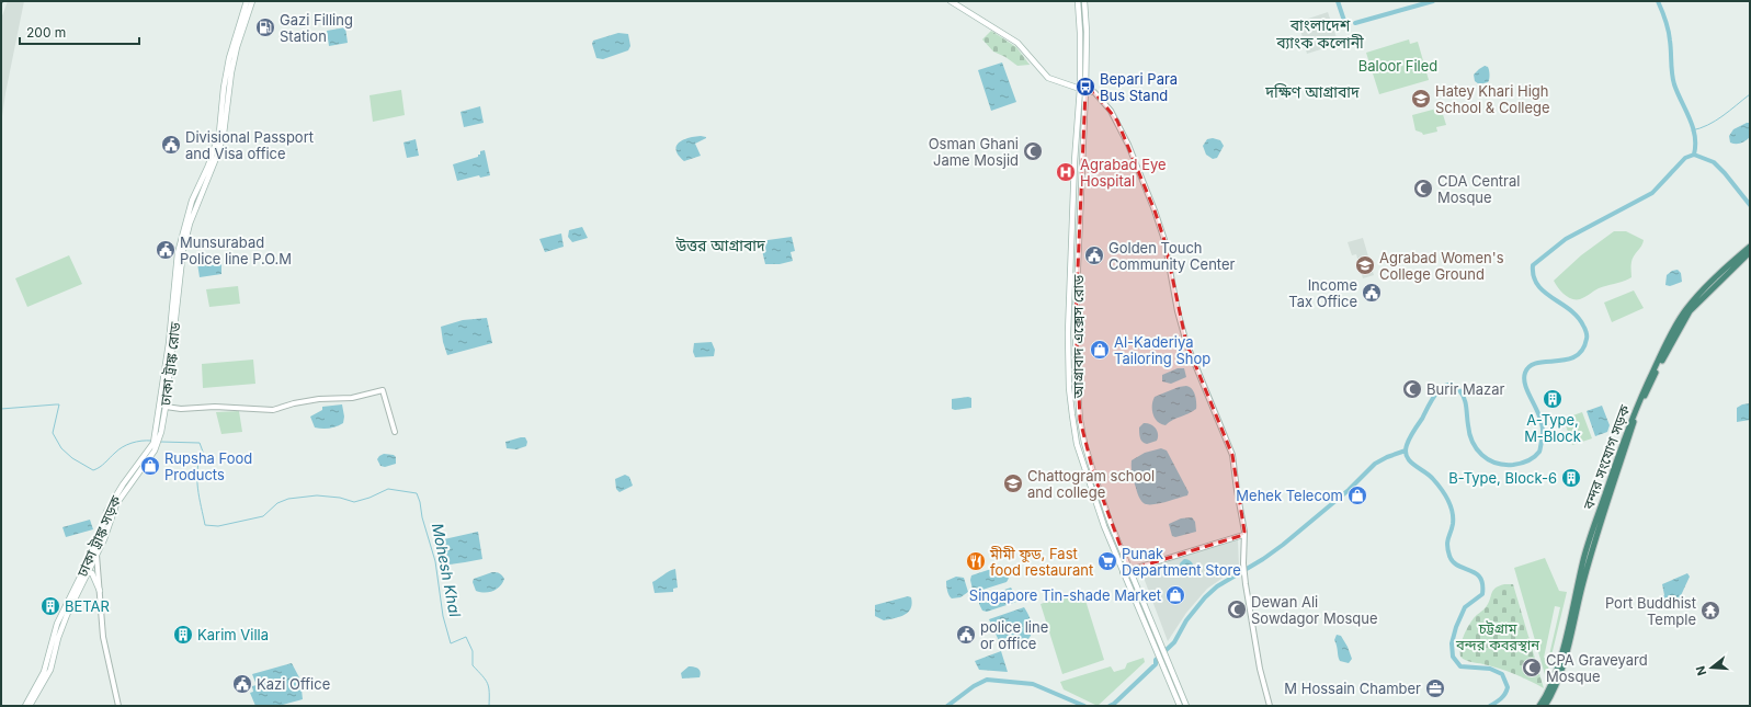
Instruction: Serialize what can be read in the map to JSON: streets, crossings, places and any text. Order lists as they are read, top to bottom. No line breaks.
{"streets":{"highway":["বন্দর সংযোগ সড়ক"],"main road":["আগ্রাবাদ এক্সেস রোড","ঢাকা ট্রাঙ্ক রোড","ঢাকা ট্রাঙ্ক সড়ক"]},"crossings":[["ঢাকা ট্রাঙ্ক রোড","ঢাকা ট্রাঙ্ক সড়ক"]],"districts":["বাংলাদেশ ব্যাংক কলোনী","দক্ষিণ আগ্রাবাদ","উত্তর আগ্রাবাদ"],"water":["Mohesh Khal"],"parks":["Baloor Filed","চট্টগ্রাম বন্দর কবরস্থান"],"places":{"fuel station":["Gazi Filling Station"],"bus stop":["Bepari Para Bus Stand"],"school or university":["Hatey Khari High School & College","Agrabad Women's College Ground","Chattogram school and college"],"public building":["Divisional Passport and Visa office","Munsurabad Police line P.O.M","Golden Touch Community Center","Income Tax Office","police line or office","Kazi Office"],"mosque":["Osman Ghani Jame Mosjid","CDA Central Mosque","Burir Mazar","Dewan Ali Sowdagor Mosque","CPA Graveyard Mosque"],"hospital":["Agrabad Eye Hospital"],"shop":["Al-Kaderiya Tailoring Shop","Rupsha Food Products","Mehek Telecom","Singapore Tin-shade Market"],"building":["A-Type, M-Block","B-Type, Block-6","BETAR","Karim Villa"],"restaurant":["মীমী ফুড, Fast food restaurant"],"supermarket":["Punak Department Store"],"temple":["Port Buddhist Temple"],"office":["M Hossain Chamber"]},"scale_bar":"200 m","north":"left"}
